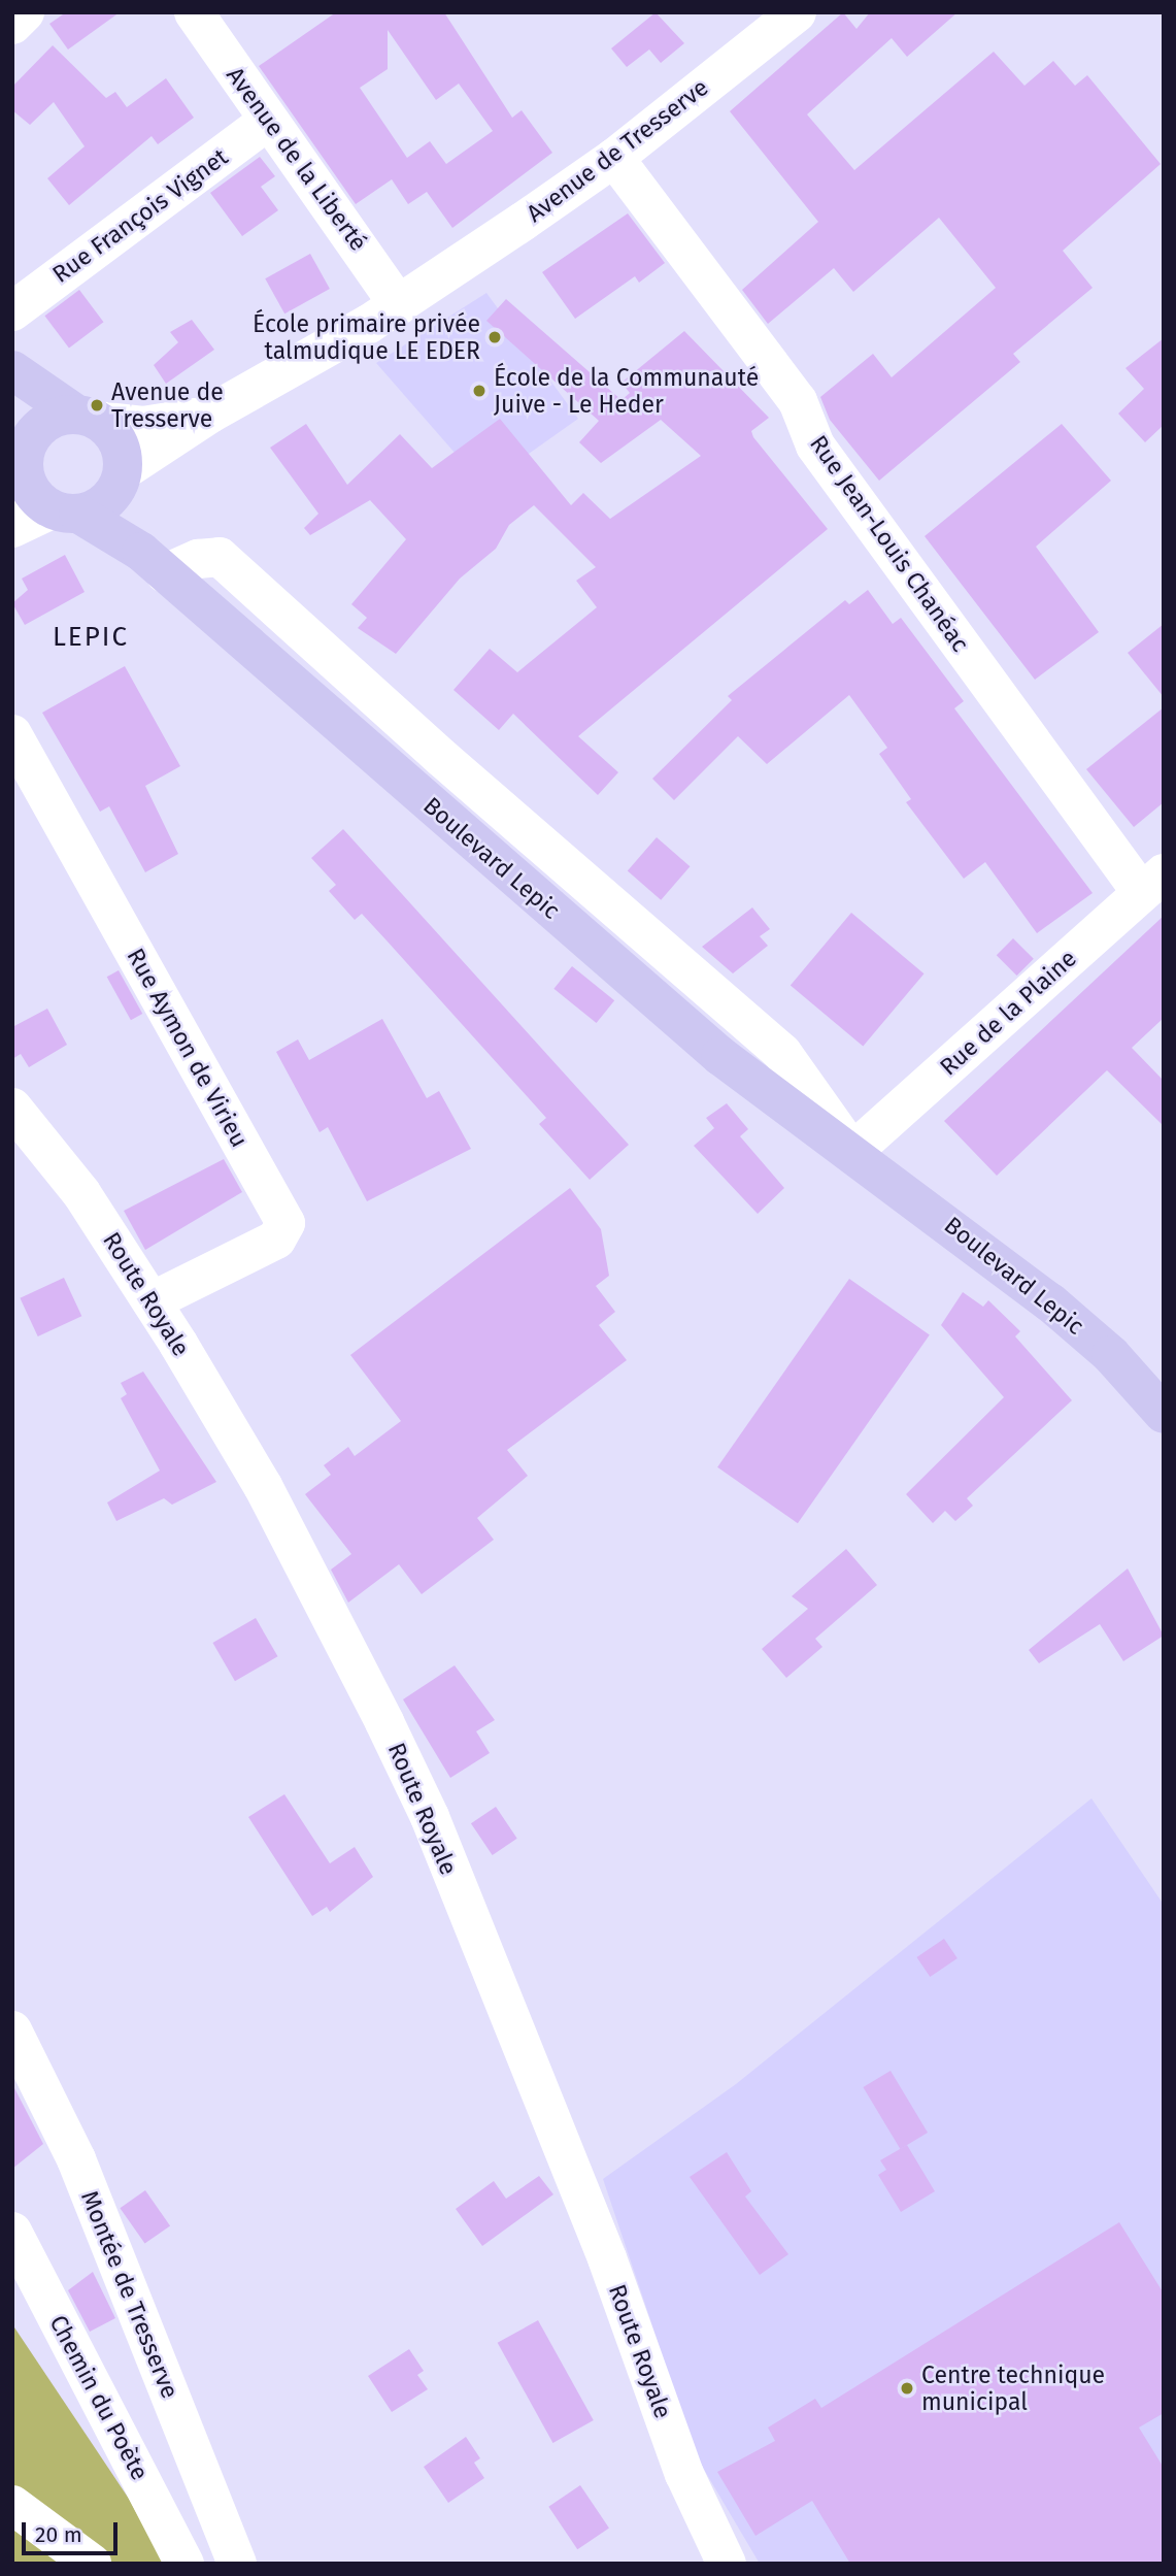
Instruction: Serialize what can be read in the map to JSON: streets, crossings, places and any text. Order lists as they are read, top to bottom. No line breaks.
{"streets":{"main road":["Boulevard Lepic"],"street":["Avenue de Tresserve","Avenue de la Liberté","Rue François Vignet","Rue Jean-Louis Chanéac","Rue de la Plaine","Rue Aymon de Virieu","Route Royale","Montée de Tresserve","Chemin du Poète"]},"crossings":[["Avenue de Tresserve","Avenue de la Liberté"],["Avenue de Tresserve","Rue Jean-Louis Chanéac"],["Avenue de Tresserve","Boulevard Lepic"],["Avenue de la Liberté","Rue François Vignet"],["Rue Jean-Louis Chanéac","Rue de la Plaine"],["Boulevard Lepic","Rue de la Plaine"],["Rue Aymon de Virieu","Route Royale"]],"districts":["LEPIC"],"places":["École primaire privée talmudique LE EDER","École de la Communauté Juive - Le Heder","Avenue de Tresserve","Centre technique municipal"],"scale_bar":"20 m"}
